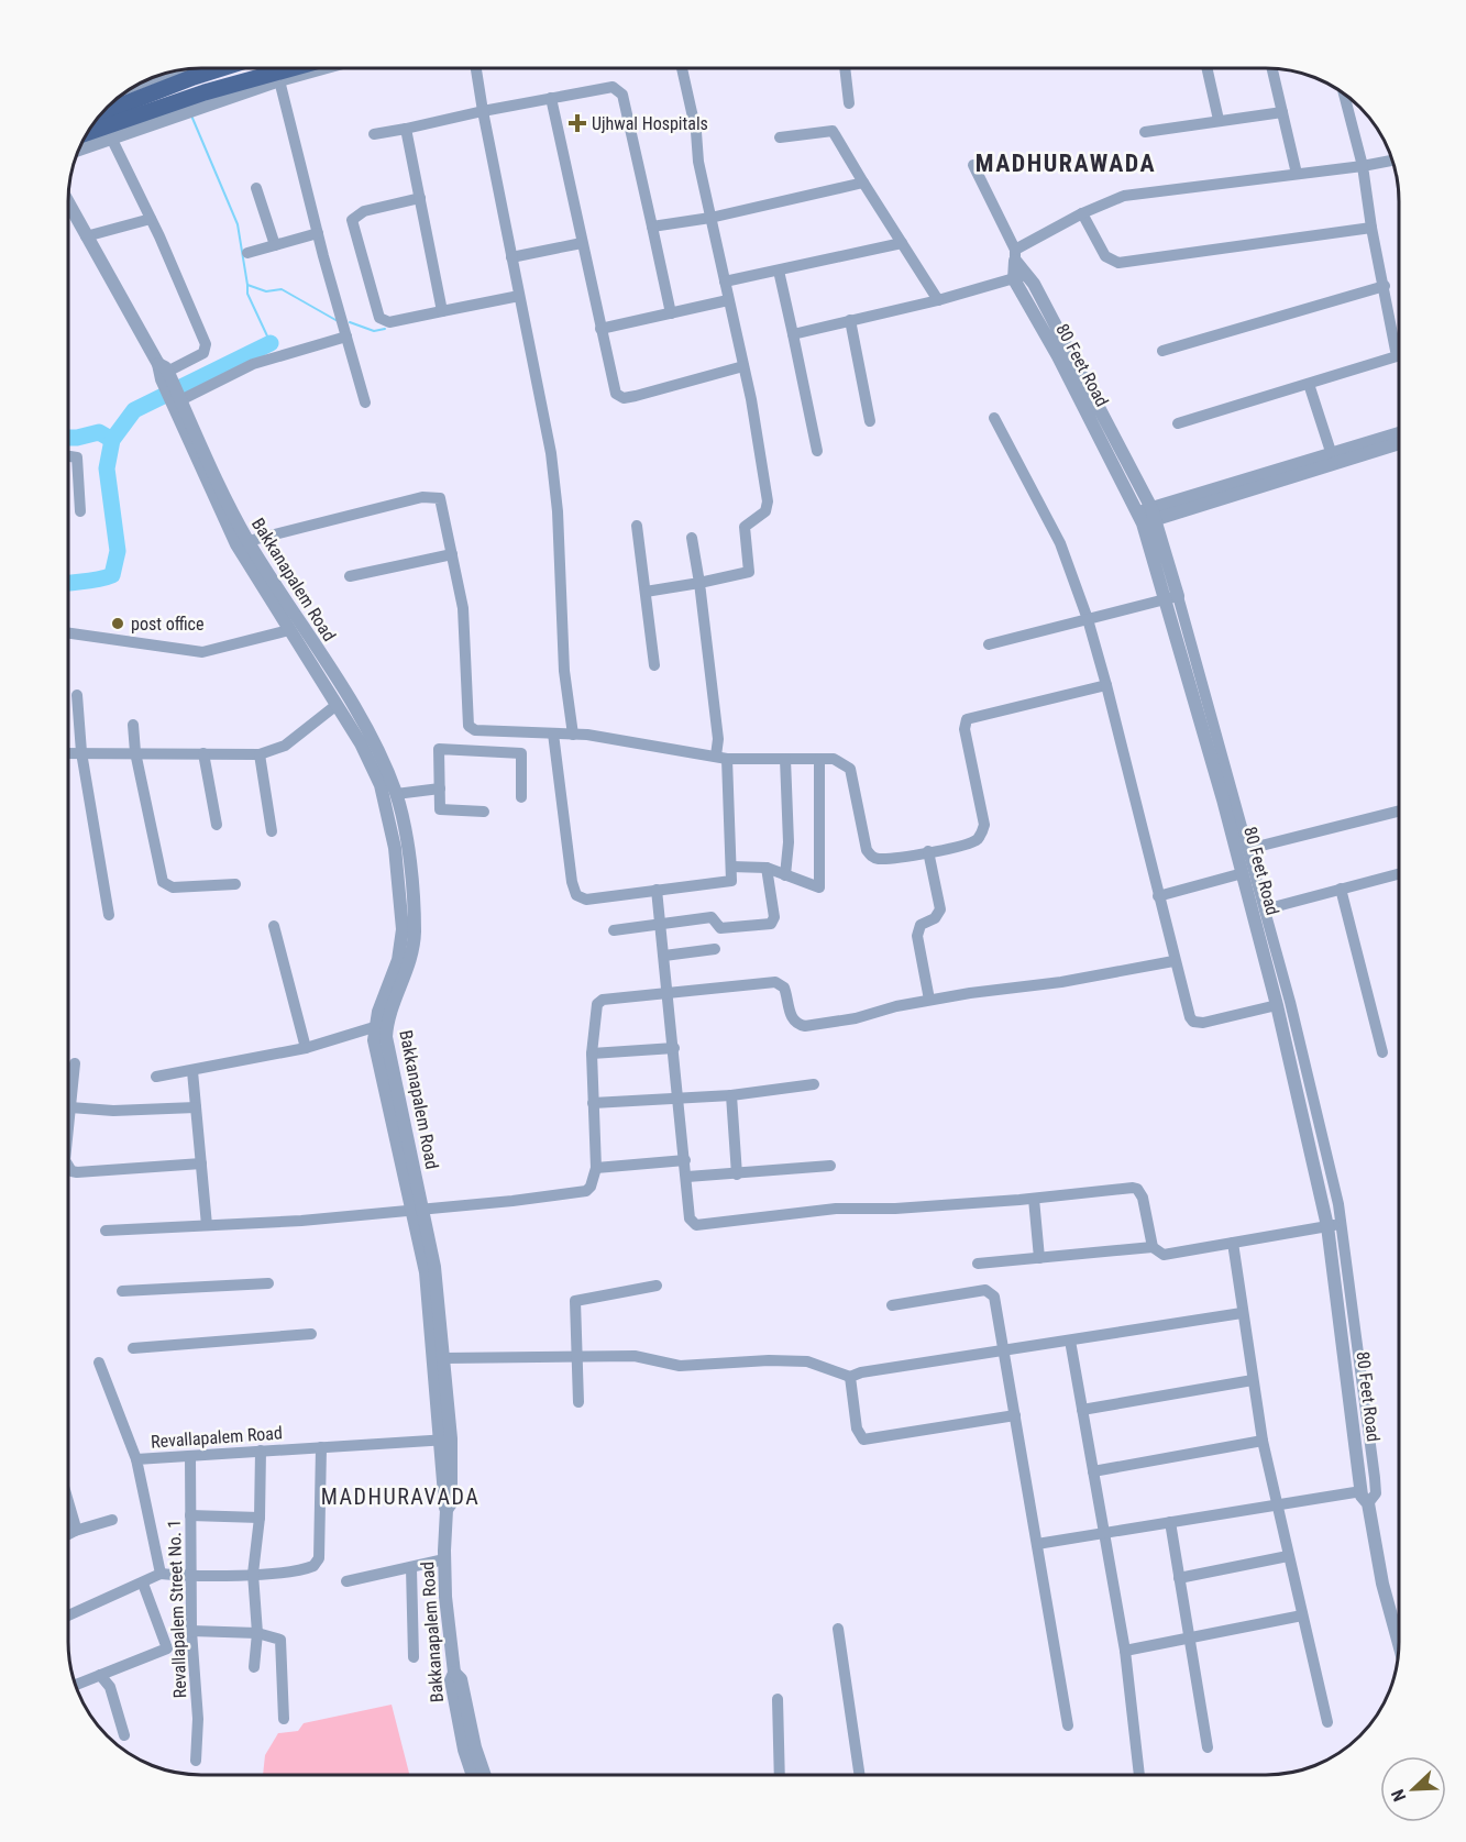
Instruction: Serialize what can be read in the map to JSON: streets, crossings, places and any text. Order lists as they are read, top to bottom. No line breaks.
{"streets":{"street":["80 Feet Road","Bakkanapalem Road","Revallapalem Road","Revallapalem Street No. 1"]},"crossings":[["Bakkanapalem Road","Revallapalem Road"],["Revallapalem Road","Revallapalem Street No. 1"]],"districts":["MADHURAWADA","MADHURAVADA"],"places":{"health":["Ujhwal Hospitals"],"other":["post office"]},"north":"bottom left"}
